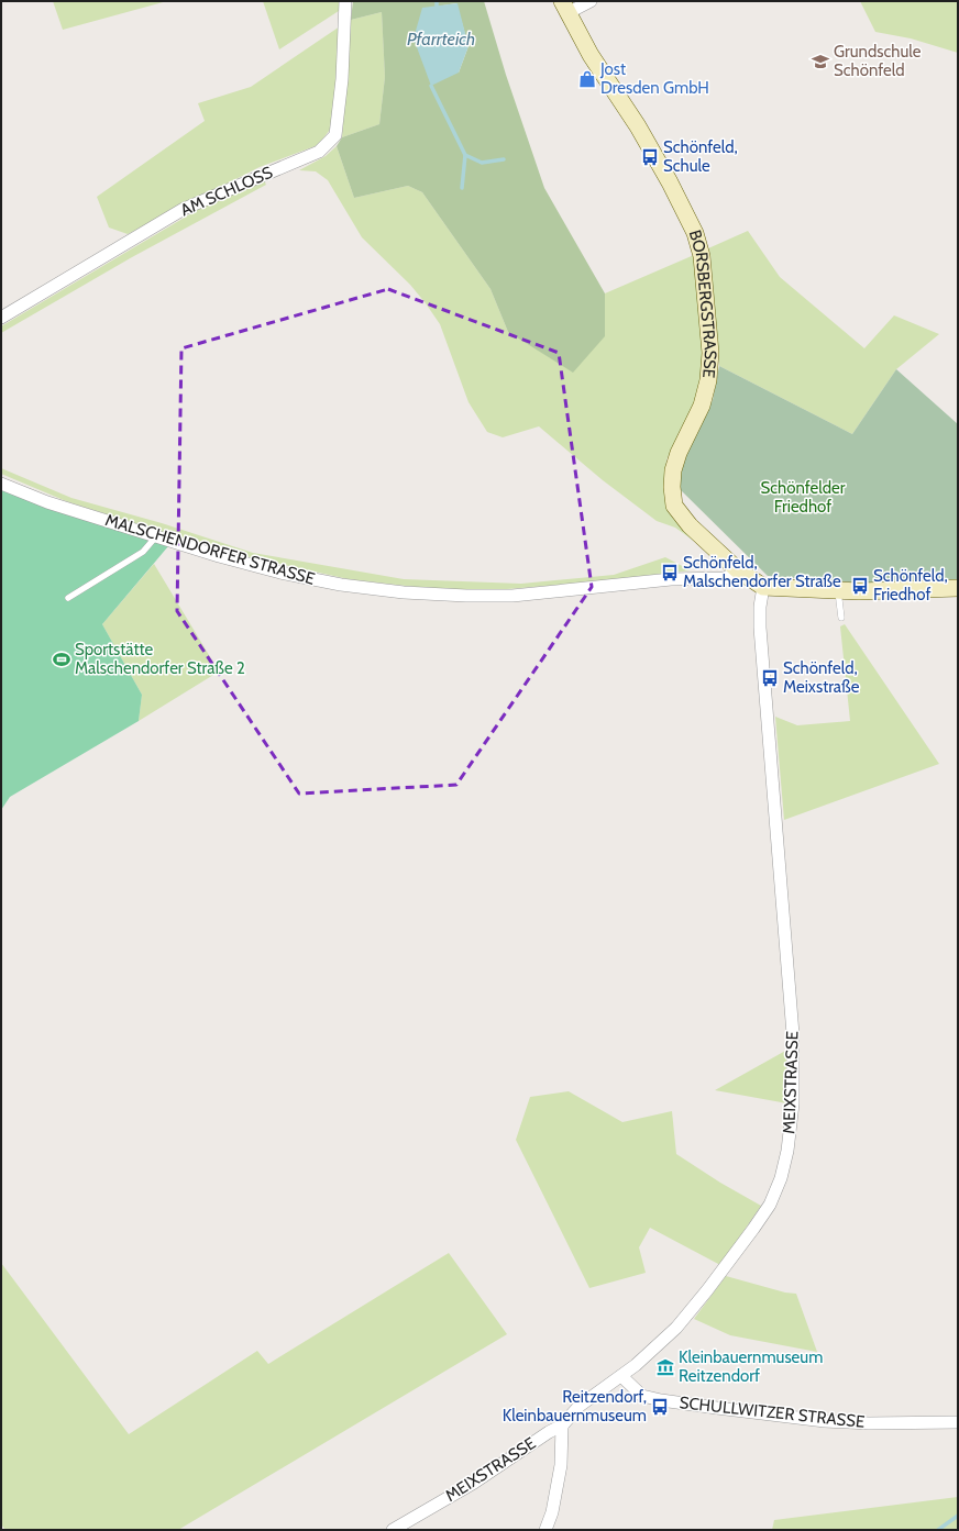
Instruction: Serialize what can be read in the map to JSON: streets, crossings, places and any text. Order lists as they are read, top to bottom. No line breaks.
{"streets":{"street":["AM SCHLOSS","BORSBERGSTRASSE","MALSCHENDORFER STRASSE","MEIXSTRASSE","SCHULLWITZER STRASSE"]},"crossings":[["BORSBERGSTRASSE","MALSCHENDORFER STRASSE"],["BORSBERGSTRASSE","MEIXSTRASSE"],["MEIXSTRASSE","SCHULLWITZER STRASSE"]],"water":["Pfarrteich"],"parks":["Schönfelder Friedhof"],"places":{"school or university":["Grundschule Schönfeld"],"shop":["Jost Dresden GmbH"],"bus stop":["Schönfeld, Schule","Schönfeld, Malschendorfer Straße","Schönfeld, Friedhof","Schönfeld, Meixstraße","Reitzendorf, Kleinbauernmuseum"],"sports":["Sportstätte Malschendorfer Straße 2"],"museum":["Kleinbauernmuseum Reitzendorf"]}}
